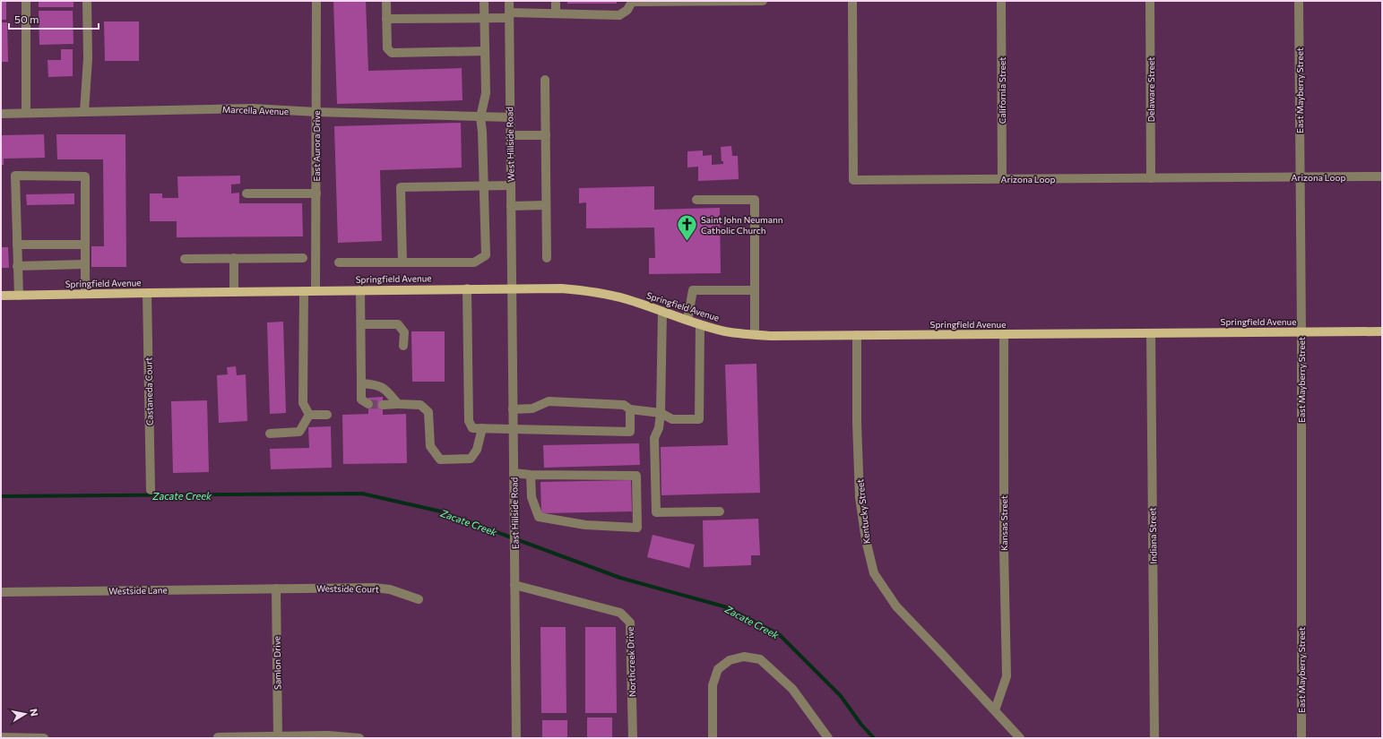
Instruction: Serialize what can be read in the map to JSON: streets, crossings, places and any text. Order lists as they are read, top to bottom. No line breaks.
{"streets":{"main road":["Springfield Avenue"],"street":["Delaware Street","California Street","East Mayberry Street","Marcella Avenue","West Hillside Road","East Aurora Drive","Arizona Loop","Castaneda Court","Kentucky Street","East Hillside Road","Kansas Street","Indiana Street","Westside Court","Westside Lane","Northcreek Drive","Samlon Drive"]},"crossings":[["Delaware Street","Arizona Loop"],["California Street","Arizona Loop"],["East Mayberry Street","Arizona Loop"],["East Mayberry Street","Springfield Avenue"],["Marcella Avenue","West Hillside Road"],["Marcella Avenue","East Aurora Drive"],["West Hillside Road","Springfield Avenue"],["West Hillside Road","East Hillside Road"],["East Aurora Drive","Springfield Avenue"],["Springfield Avenue","Castaneda Court"],["Springfield Avenue","Kentucky Street"],["Springfield Avenue","East Hillside Road"],["Springfield Avenue","Kansas Street"],["Springfield Avenue","Indiana Street"],["Kentucky Street","Kansas Street"],["East Hillside Road","Northcreek Drive"],["Westside Court","Westside Lane"],["Westside Court","Samlon Drive"],["Westside Lane","Samlon Drive"]],"water":["Zacate Creek"],"places":{"church":["Saint John Neumann Catholic Church"]},"scale_bar":"50 m","north":"right"}
